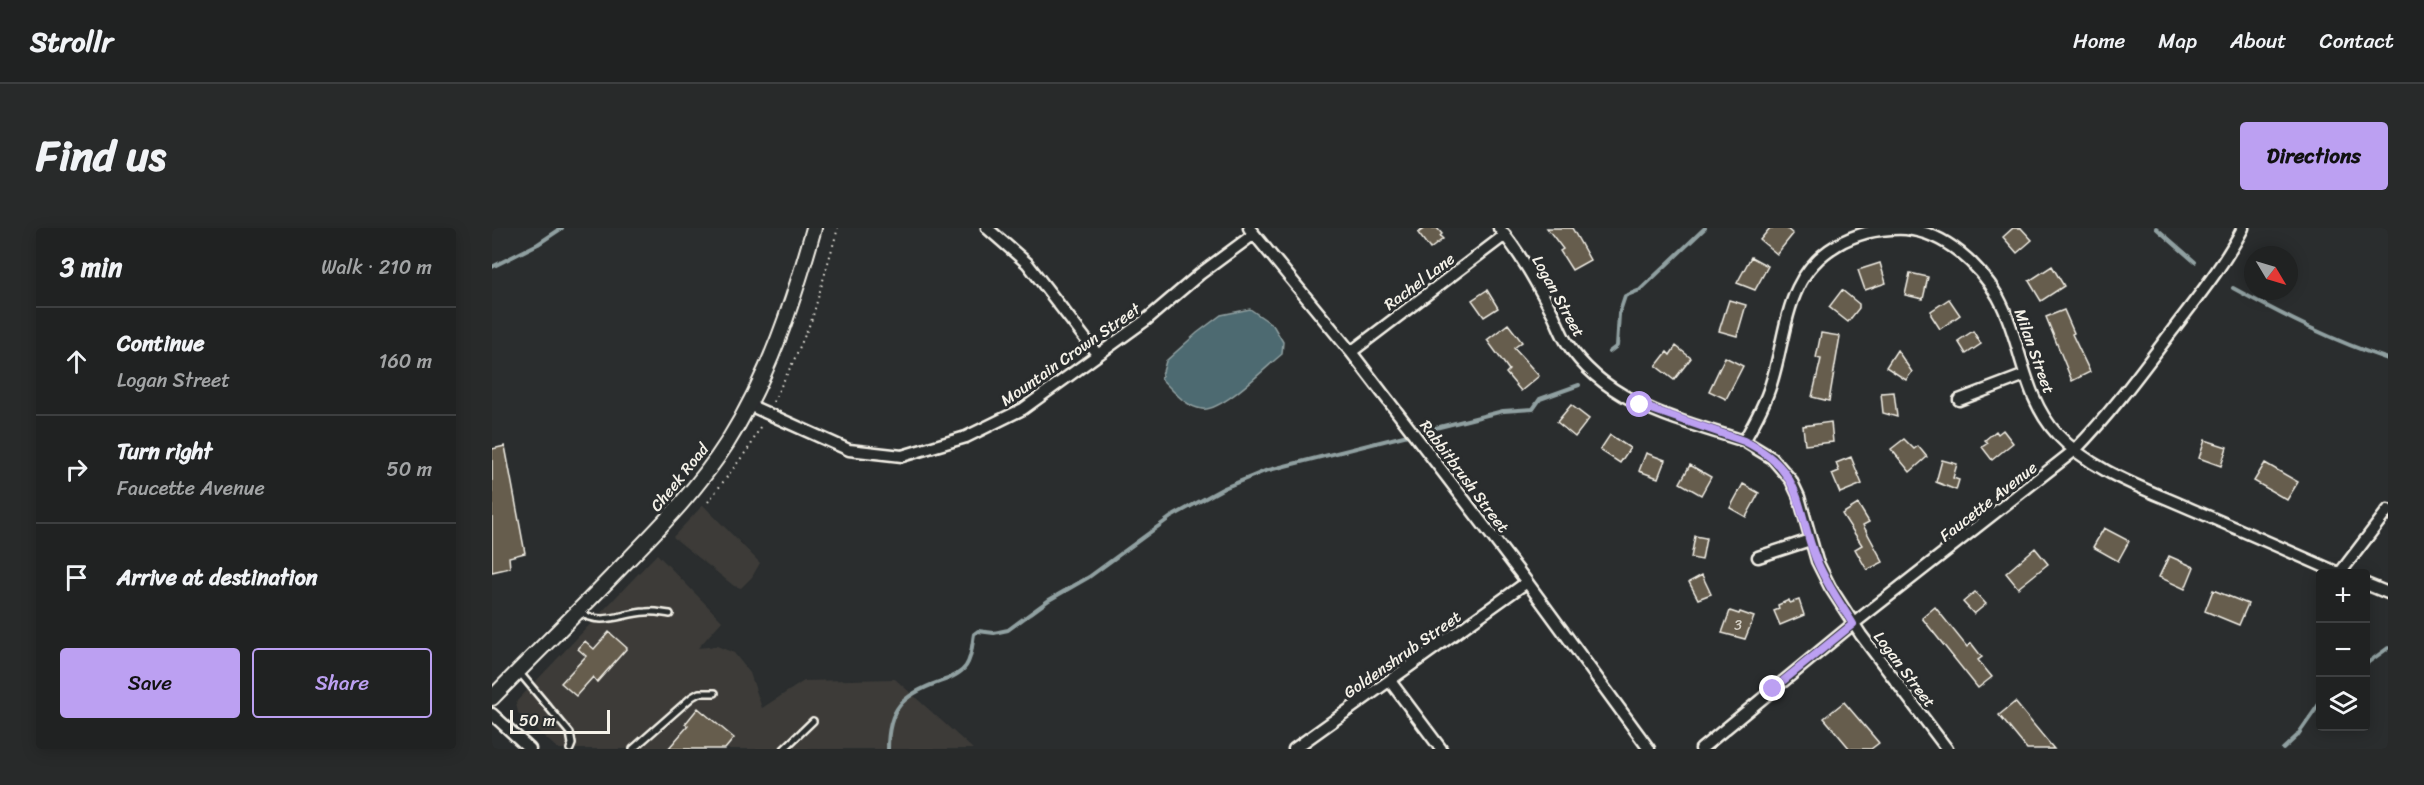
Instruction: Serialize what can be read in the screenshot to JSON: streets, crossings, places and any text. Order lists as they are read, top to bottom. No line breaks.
{"streets":{"street":["Rachel Lane","Logan Street","Milan Street","Mountain Crown Street","Rabbitbrush Street","Cheek Road","Faucette Avenue","Goldenshrub Street"]},"crossings":[["Rachel Lane","Logan Street"],["Rachel Lane","Rabbitbrush Street"],["Logan Street","Milan Street"],["Logan Street","Faucette Avenue"],["Milan Street","Faucette Avenue"],["Mountain Crown Street","Rabbitbrush Street"],["Mountain Crown Street","Cheek Road"],["Rabbitbrush Street","Goldenshrub Street"]],"house_numbers":["3"],"scale_bar":"50 m","north":"bottom right","page":{"header":"Strollr","nav":["Home","Map","About","Contact"],"title":"Find us","buttons":["Directions",["Save","Share"]],"heading":["3 min","Walk · 210 m"],"list":[["Continue","Logan Street","160 m"],["Turn right","Faucette Avenue","50 m"],"Arrive at destination"],"map_buttons":["+","−"],"scale":"50 m"}}
